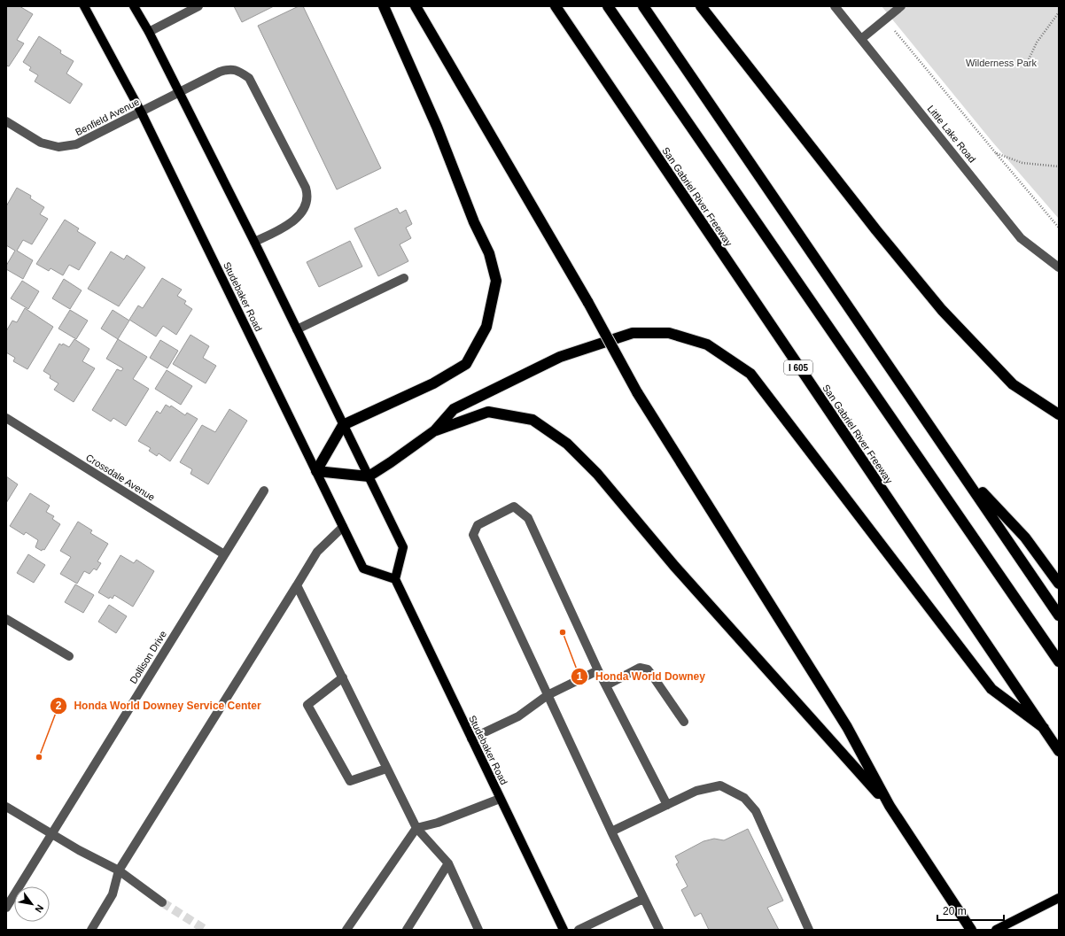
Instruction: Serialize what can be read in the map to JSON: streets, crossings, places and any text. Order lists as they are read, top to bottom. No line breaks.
{"streets":{"highway":["San Gabriel River Freeway","I 605"],"main road":["Studebaker Road"],"street":["Benfield Avenue","Little Lake Road","Crossdale Avenue","Dollison Drive"]},"crossings":[["Benfield Avenue","Studebaker Road"],["Crossdale Avenue","Dollison Drive"]],"parks":["Wilderness Park"],"places":["Honda World Downey","Honda World Downey Service Center"],"scale_bar":"20 m","north":"bottom right"}
